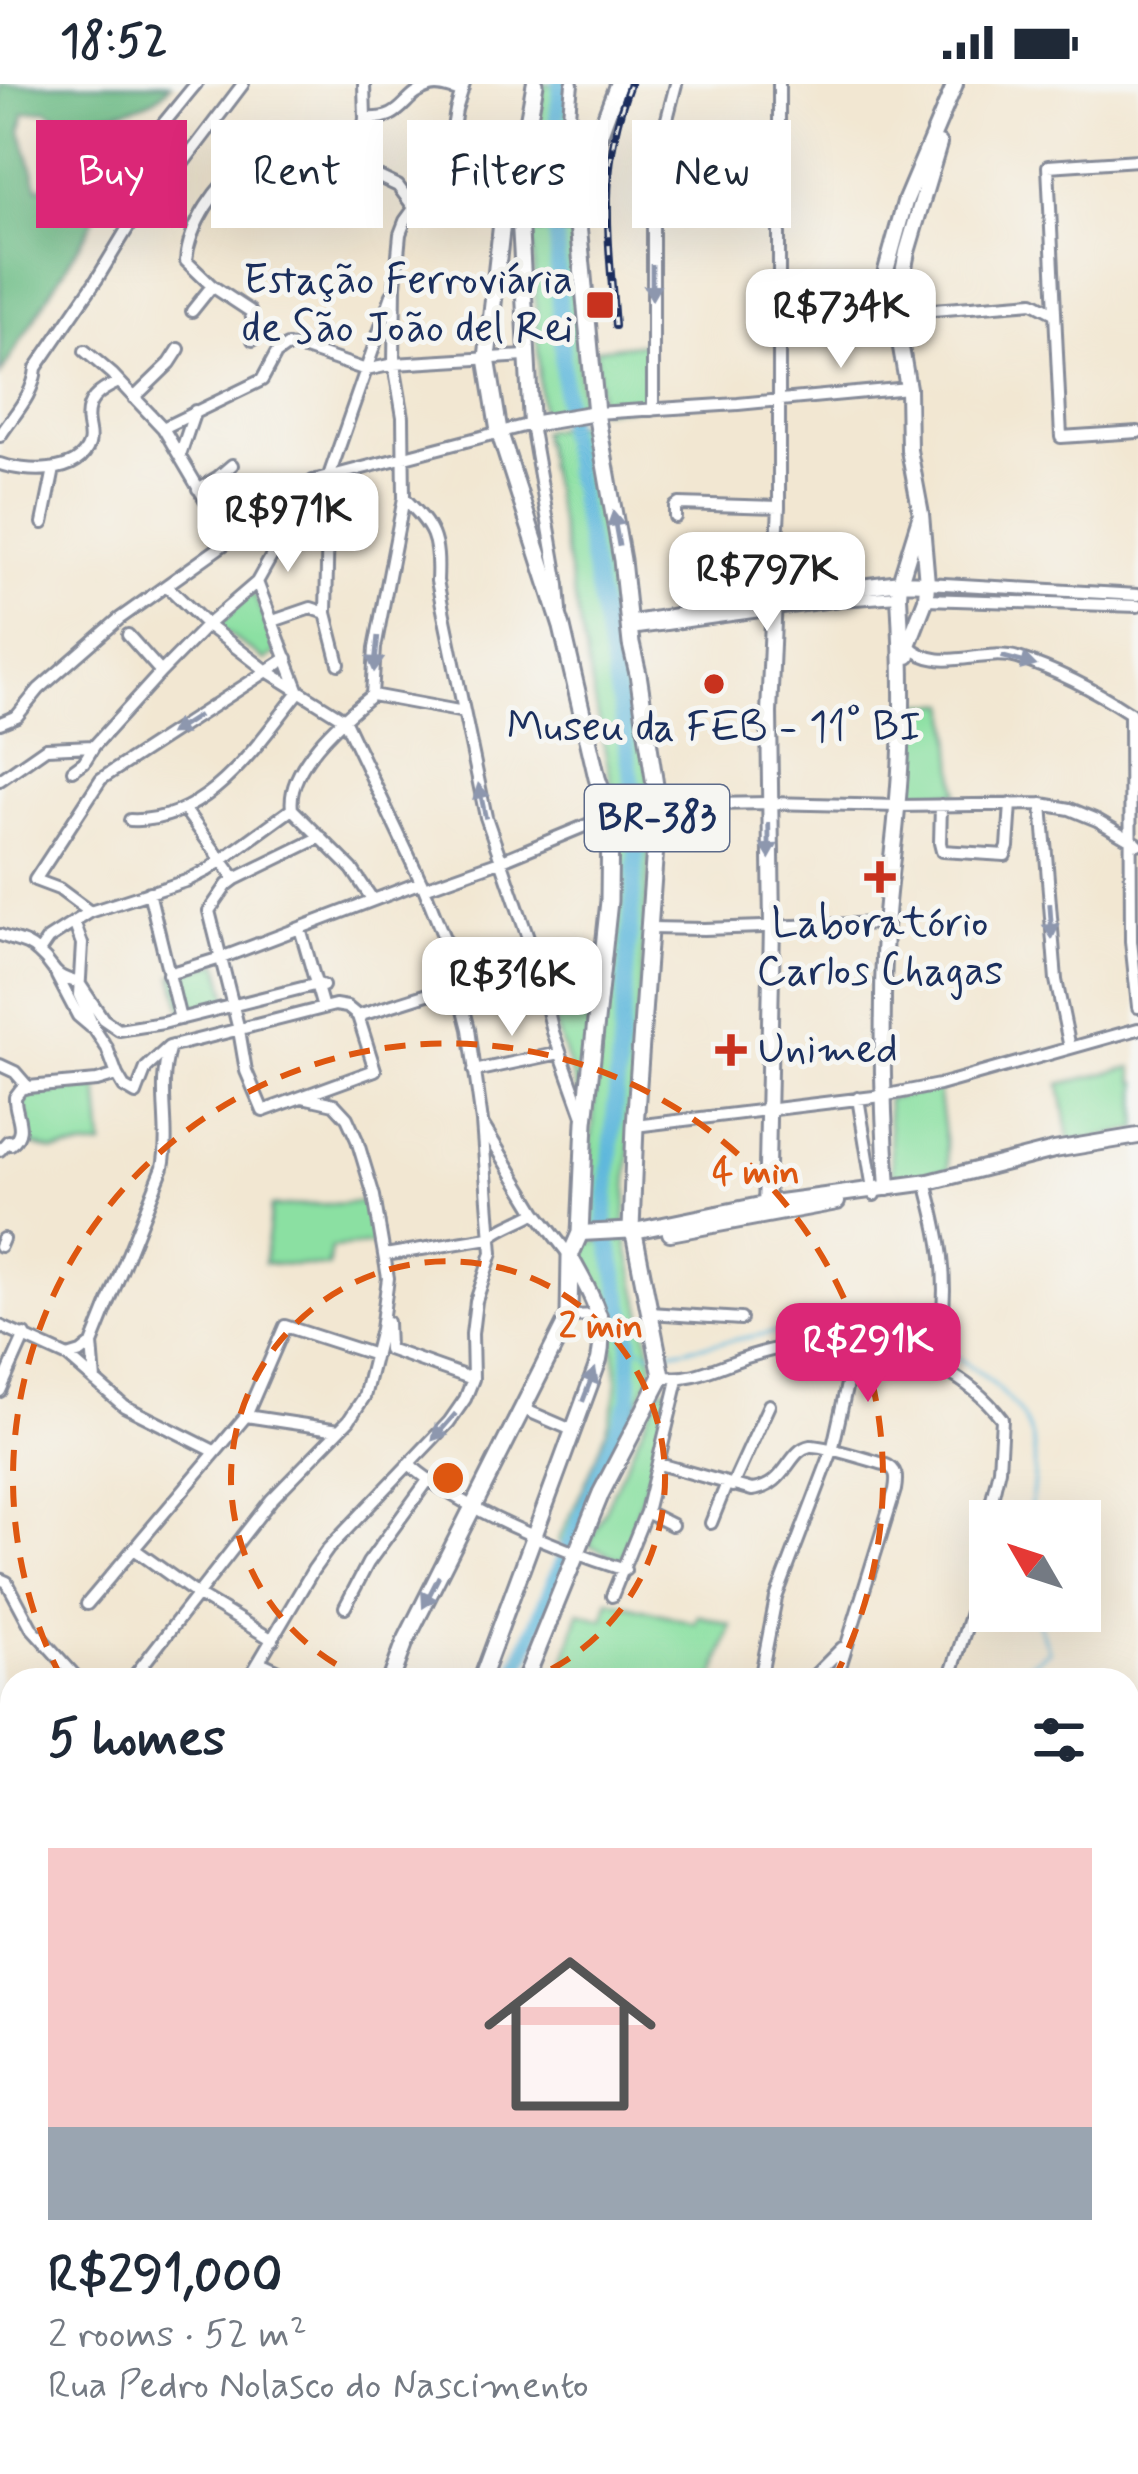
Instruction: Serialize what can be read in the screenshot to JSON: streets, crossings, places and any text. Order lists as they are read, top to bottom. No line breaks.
{"streets":{"highway":["BR-383"]},"places":{"transit":["Estação Ferroviária de São João del Rei"],"other":["Museu da FEB - 11° BI"],"health":["Laboratório Carlos Chagas","Unimed"]},"north":"top left","page":{"status":"18:52","chip":["Buy","Rent","Filters","New"],"price":["R$734K","R$971K","R$797K","R$316K","R$291K"],"heading":"5 homes","list":[{"name":"R$291,000","note":"2 rooms · 52 m² · Rua Pedro Nolasco do Nascimento"}]},"rings":["4 min","2 min"]}
